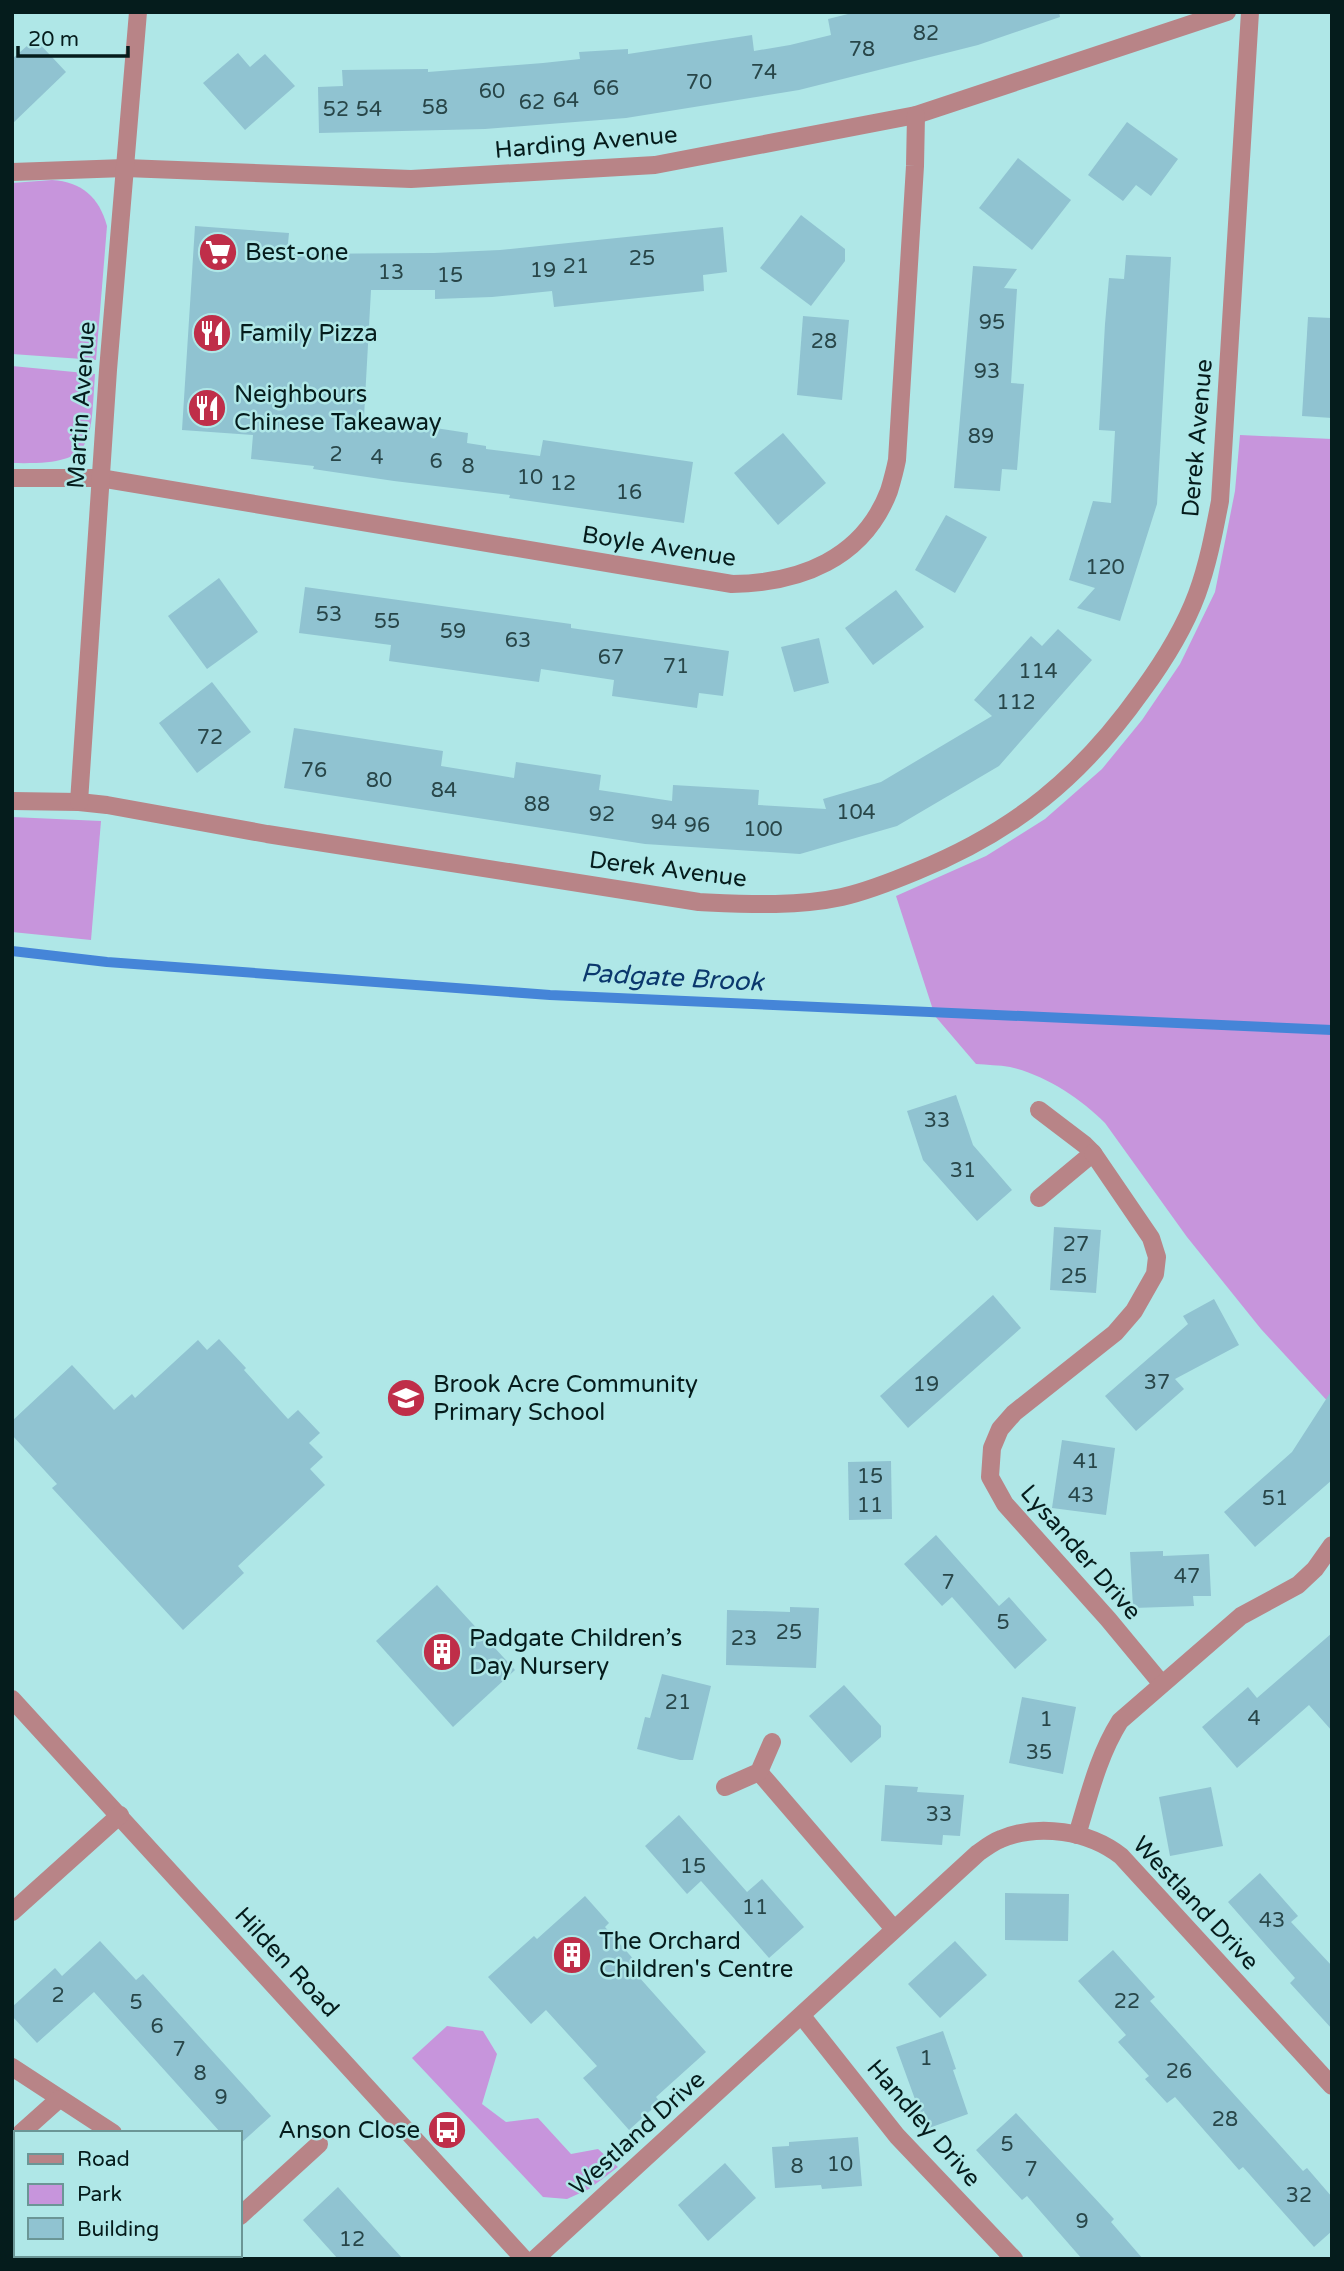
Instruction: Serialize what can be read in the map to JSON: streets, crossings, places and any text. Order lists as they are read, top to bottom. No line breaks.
{"streets":{"street":["Harding Avenue","Martin Avenue","Derek Avenue","Boyle Avenue","Lysander Drive","Westland Drive","Hilden Road","Handley Drive"]},"crossings":[["Harding Avenue","Martin Avenue"],["Harding Avenue","Boyle Avenue"],["Martin Avenue","Derek Avenue"],["Martin Avenue","Boyle Avenue"],["Westland Drive","Handley Drive"]],"water":["Padgate Brook"],"places":{"supermarket":["Best-one"],"restaurant":["Family Pizza","Neighbours Chinese Takeaway"],"school or university":["Brook Acre Community Primary School"],"building":["Padgate Children’s Day Nursery","The Orchard Children's Centre"],"bus stop":["Anson Close"]},"house_numbers":["82","78","74","70","66","60","64","62","58","52","54","25","21","19","13","15","95","28","93","89","2","4","6","8","10","12","16","120","53","55","59","63","67","71","114","112","72","76","80","84","88","104","92","94","96","100","33","31","27","25","37","19","41","15","43","51","11","47","7","5","25","23","21","4","1","35","33","15","11","43","2","22","5","6","7","1","26","8","9","28","5","10","8","7","32","9","12"],"legend":["Road","Park","Building"],"scale_bar":"20 m"}
